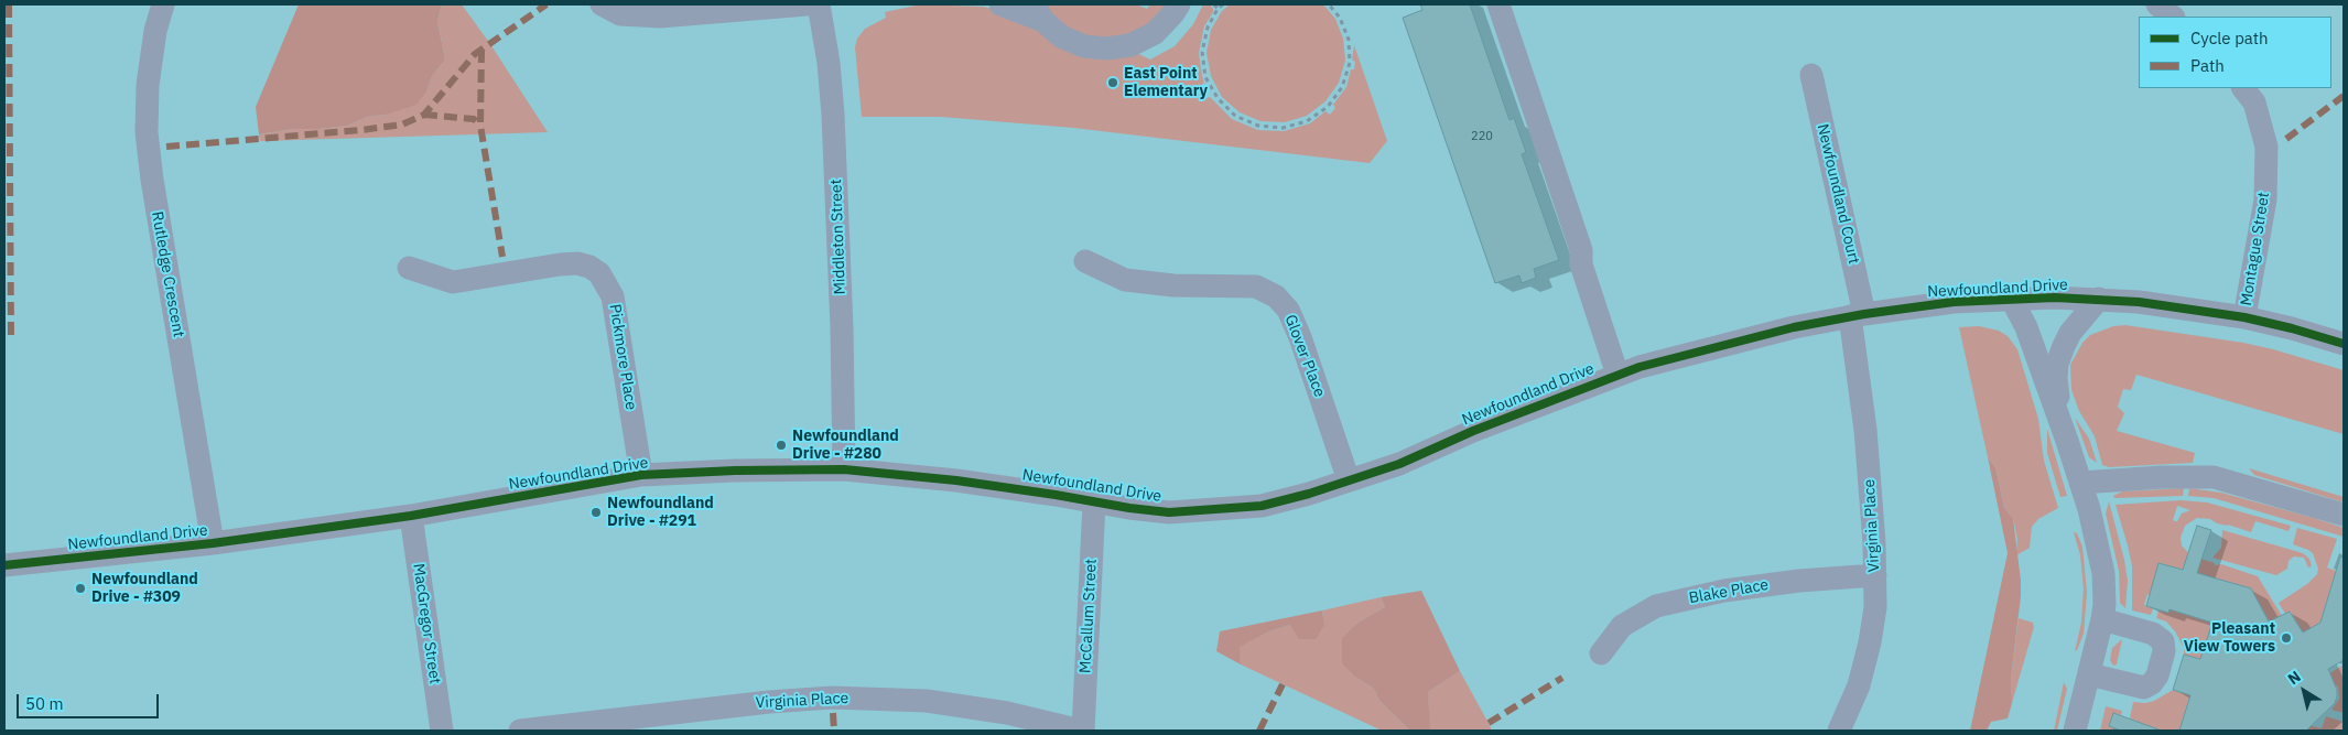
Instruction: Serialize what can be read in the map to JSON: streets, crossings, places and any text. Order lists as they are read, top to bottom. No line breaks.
{"streets":{"street":["Newfoundland Court","Middleton Street","Montague Street","Rutledge Crescent","Newfoundland Drive","Glover Place","Pickmore Place","Virginia Place","Blake Place","McCallum Street","MacGregor Street"]},"crossings":[["Newfoundland Court","Newfoundland Drive"],["Newfoundland Court","Virginia Place"],["Middleton Street","Newfoundland Drive"],["Montague Street","Newfoundland Drive"],["Rutledge Crescent","Newfoundland Drive"],["Newfoundland Drive","Glover Place"],["Newfoundland Drive","Pickmore Place"],["Newfoundland Drive","Virginia Place"],["Newfoundland Drive","McCallum Street"],["Newfoundland Drive","MacGregor Street"],["Virginia Place","Blake Place"],["Virginia Place","McCallum Street"]],"places":["East Point Elementary","Newfoundland Drive - #280","Newfoundland Drive - #291","Newfoundland Drive - #309","Pleasant View Towers"],"house_numbers":["220"],"legend":["Cycle path","Path"],"scale_bar":"50 m","north":"top left"}
